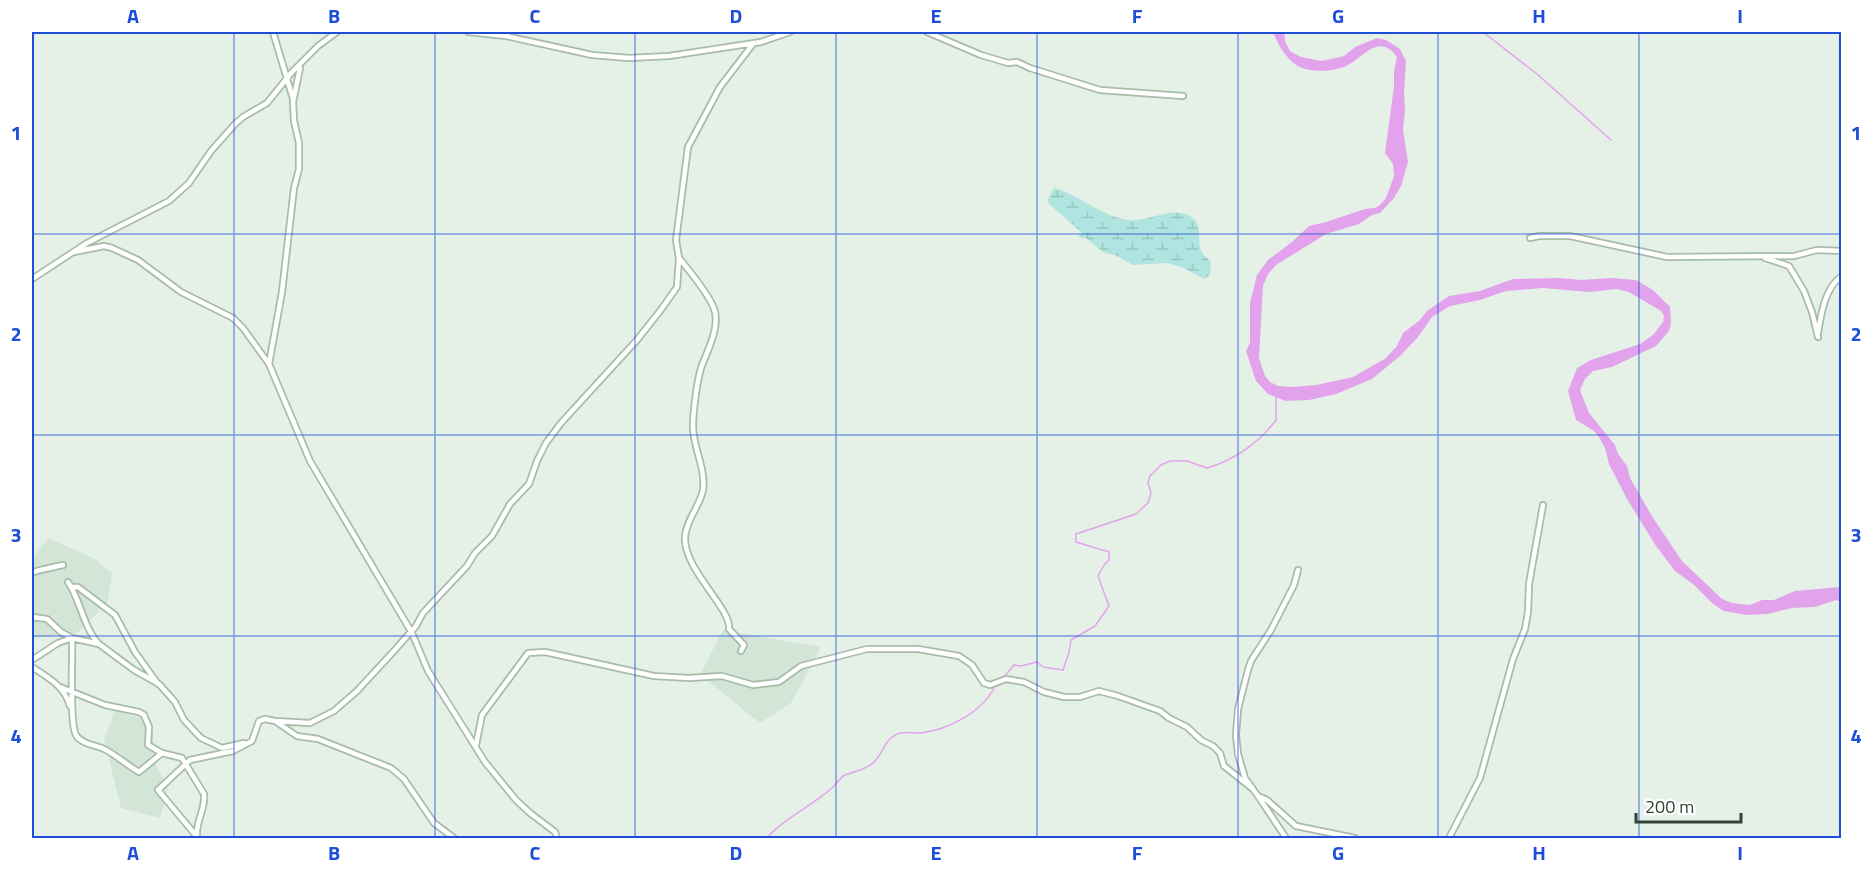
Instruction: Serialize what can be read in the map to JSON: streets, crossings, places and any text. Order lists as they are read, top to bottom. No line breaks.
{"scale_bar":"200 m","grid":{"columns":["A","B","C","D","E","F","G","H","I"],"rows":["1","2","3","4"]}}
